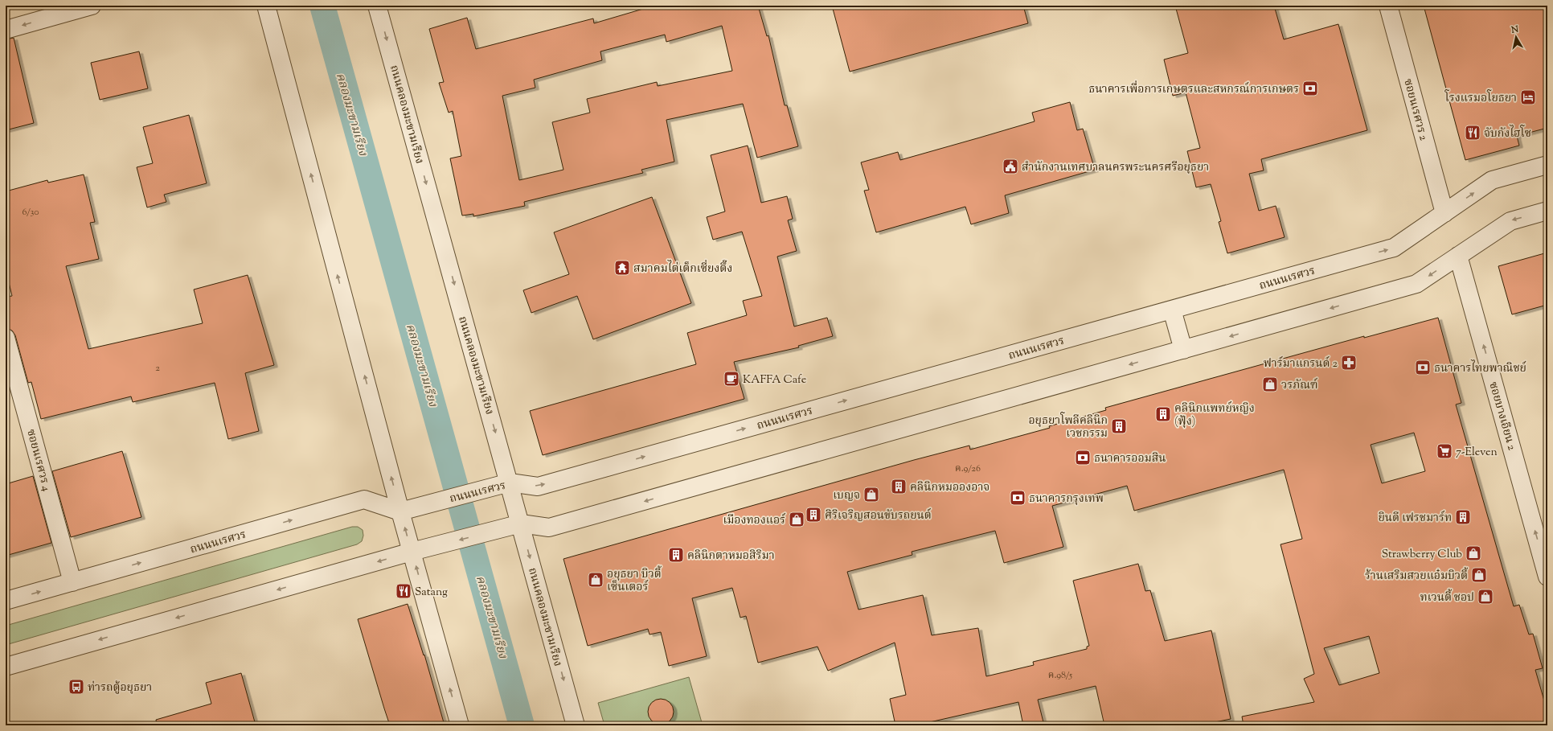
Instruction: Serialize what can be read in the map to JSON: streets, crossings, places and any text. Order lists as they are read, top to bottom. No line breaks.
{"streets":{"street":["ซอยนเรศวร 2","ถนนคลองมะขามเรียง","ถนนนเรศวร","ซอยบางเอียน 2","ซอยนเรศวร 4"]},"crossings":[["ซอยนเรศวร 2","ถนนนเรศวร"],["ถนนคลองมะขามเรียง","ถนนนเรศวร"],["ถนนนเรศวร","ซอยนเรศวร 4"]],"one_way":["ซอยบางเอียน 2"],"water":["คลองมะขามเรียง"],"places":{"bank":["ธนาคารเพื่อการเกษตรและสหกรณ์การเกษตร","ธนาคารไทยพาณิชย์","ธนาคารออมสิน","ธนาคารกรุงเทพ"],"hotel":["โรงแรมอโยธยา"],"restaurant":["จับกังไฮโซ","Satang"],"public building":["สำนักงานเทศบาลนครพระนครศรีอยุธยา"],"temple":["สมาคมไต่เต็กเซี่ยงตึ๊ง"],"pharmacy":["ฟาร์มาแกรนด์ 2"],"cafe":["KAFFA Cafe"],"shop":["วรภัณฑ์","เบญจ","เมืองทองแอร์","Strawberry Club","ร้านเสริมสวยแอ๋มบิวตี้","อยุธยา บิวตี้ เซ็นเตอร์","ทเวนตี้ ชอป"],"building":["คลินิกแพทย์หญิง (ฟุ้ง)","อยุธยาโพลีคลินิก เวชกรรม","คลินิกหมอองอาจ","ศิริเจริญสอนขับรถยนต์","ยินดี เฟรชมาร์ท","คลินิกตาหมอสิริมา"],"supermarket":["7-Eleven"],"bus stop":["ท่ารถตู้อยุธยา"]},"house_numbers":["6/30","2","ค.9/26","ค.98/5"],"north":"top"}
